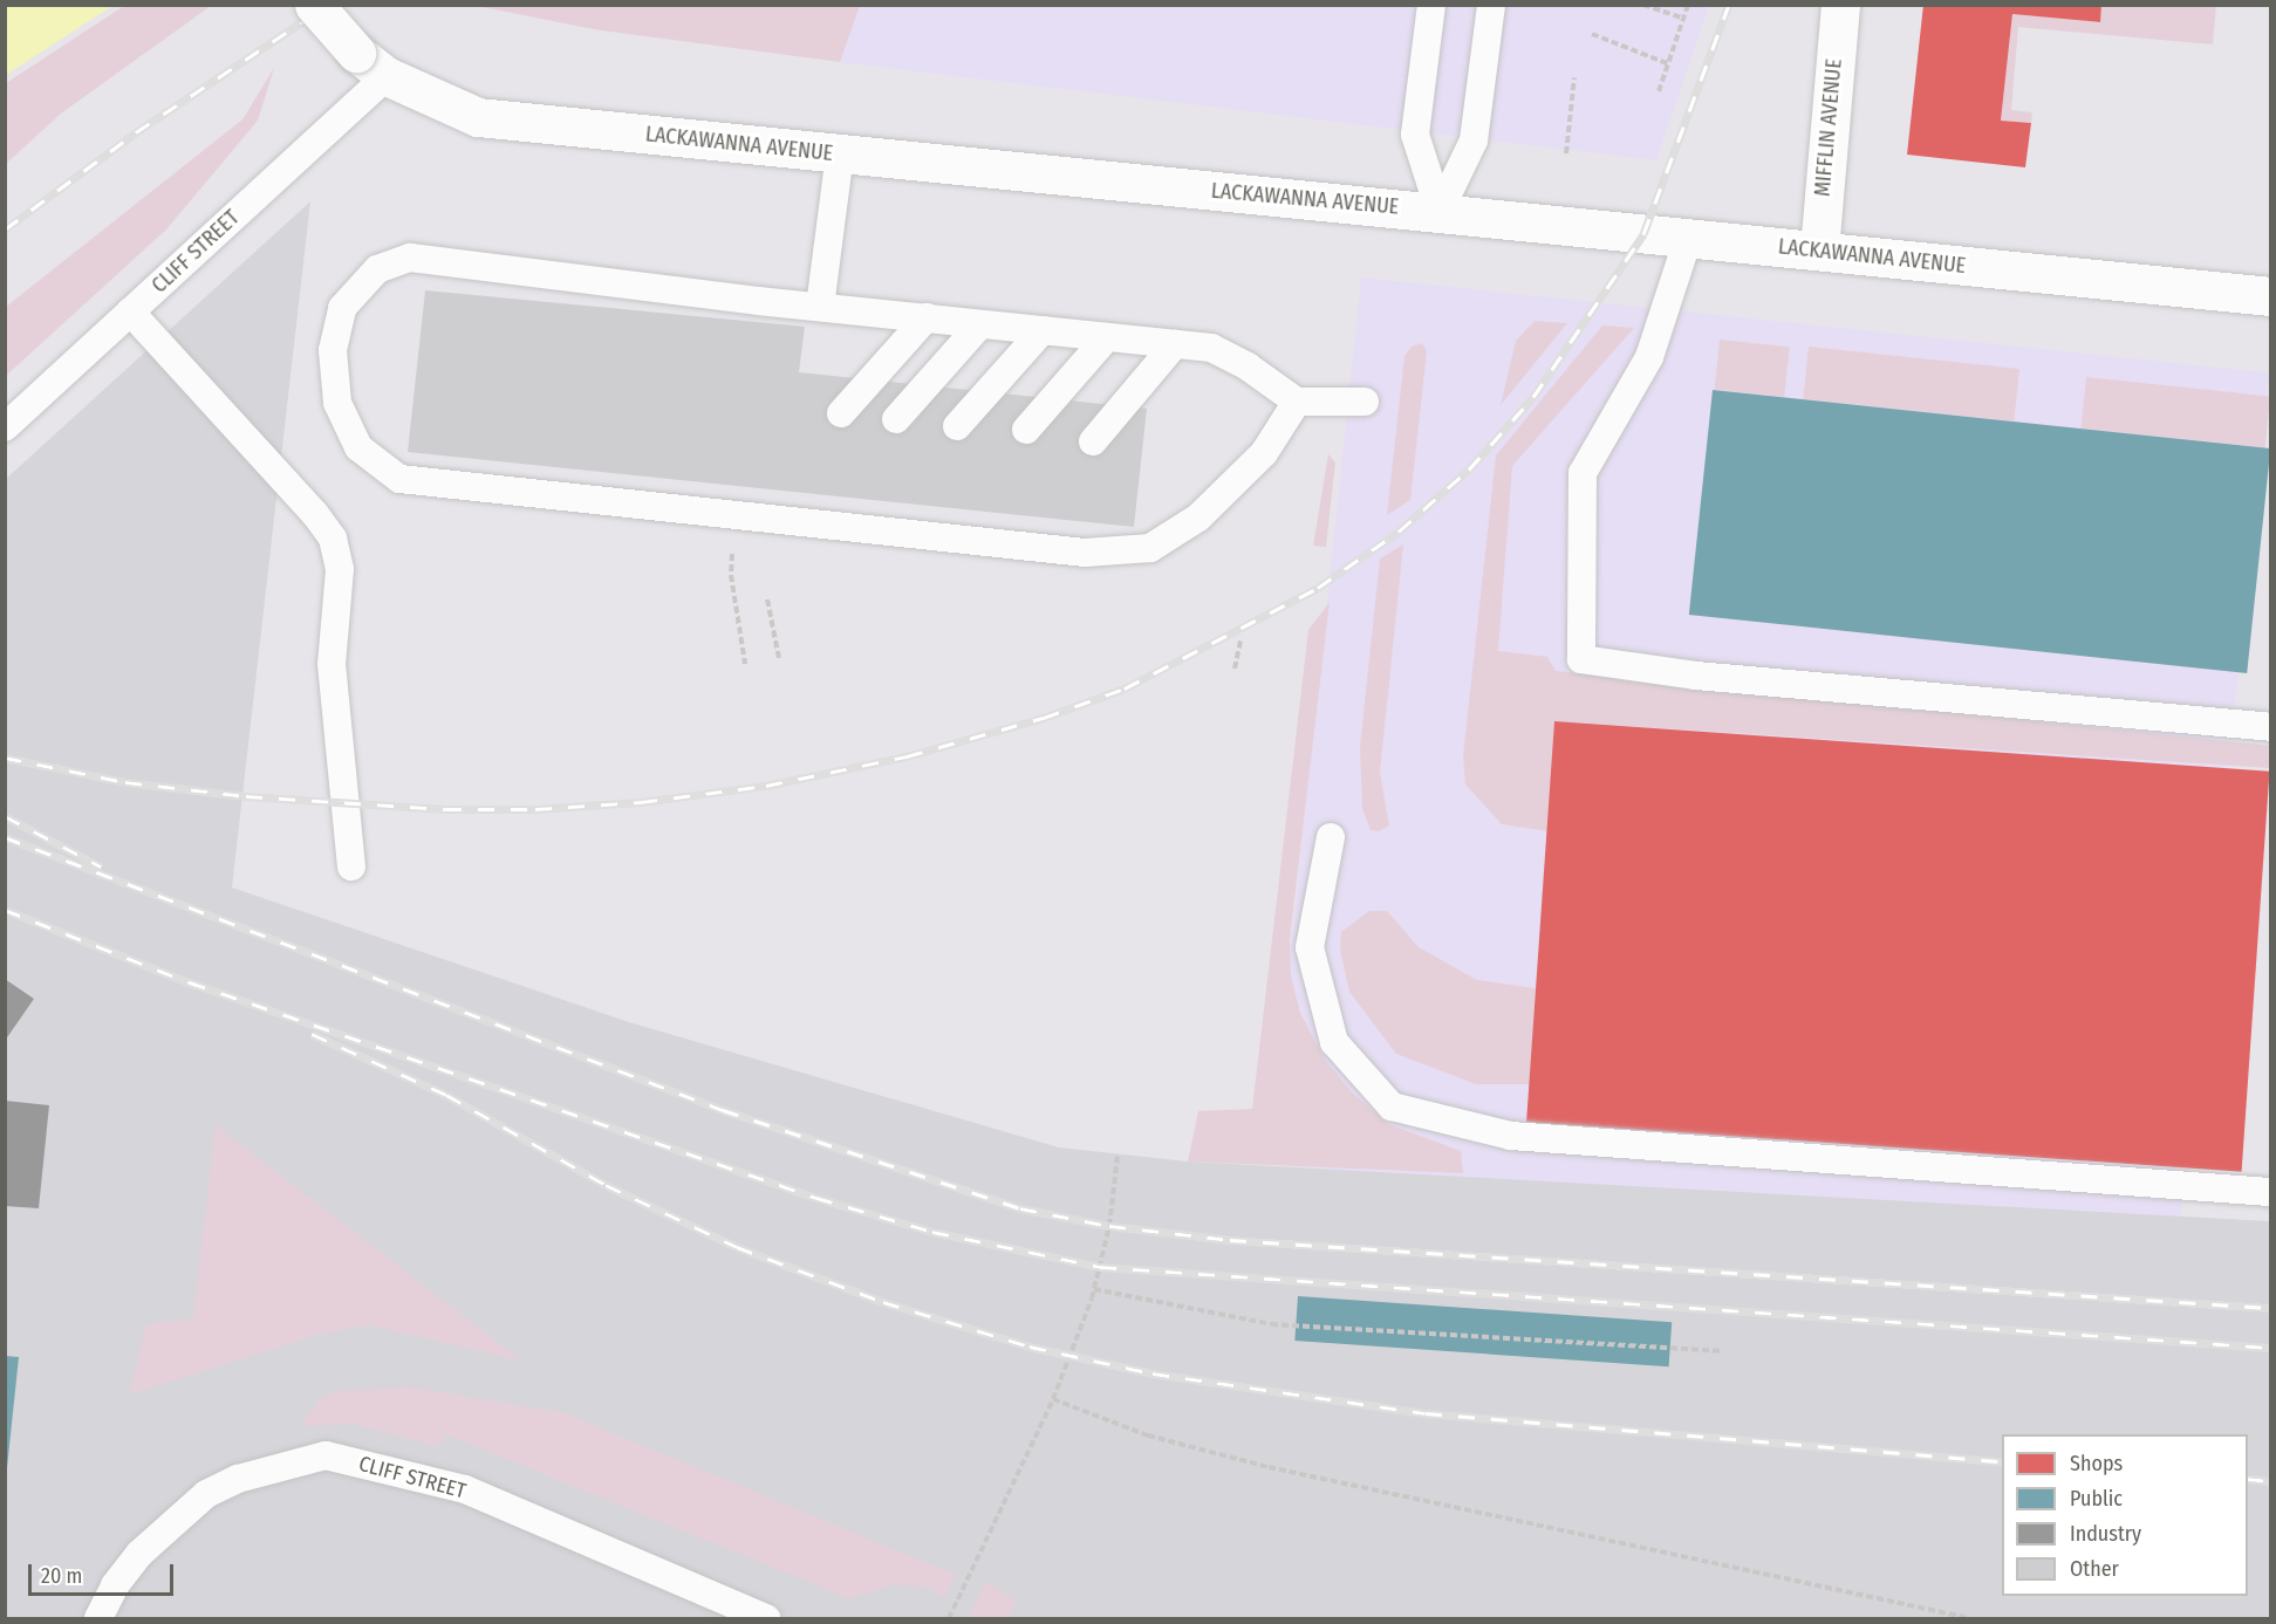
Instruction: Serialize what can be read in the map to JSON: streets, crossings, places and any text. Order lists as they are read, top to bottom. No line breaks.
{"streets":{"main road":["MIFFLIN AVENUE","LACKAWANNA AVENUE"],"lane":["CLIFF STREET"]},"crossings":[["MIFFLIN AVENUE","LACKAWANNA AVENUE"],["LACKAWANNA AVENUE","CLIFF STREET"]],"legend":["Shops","Public","Industry","Other"],"scale_bar":"20 m"}
